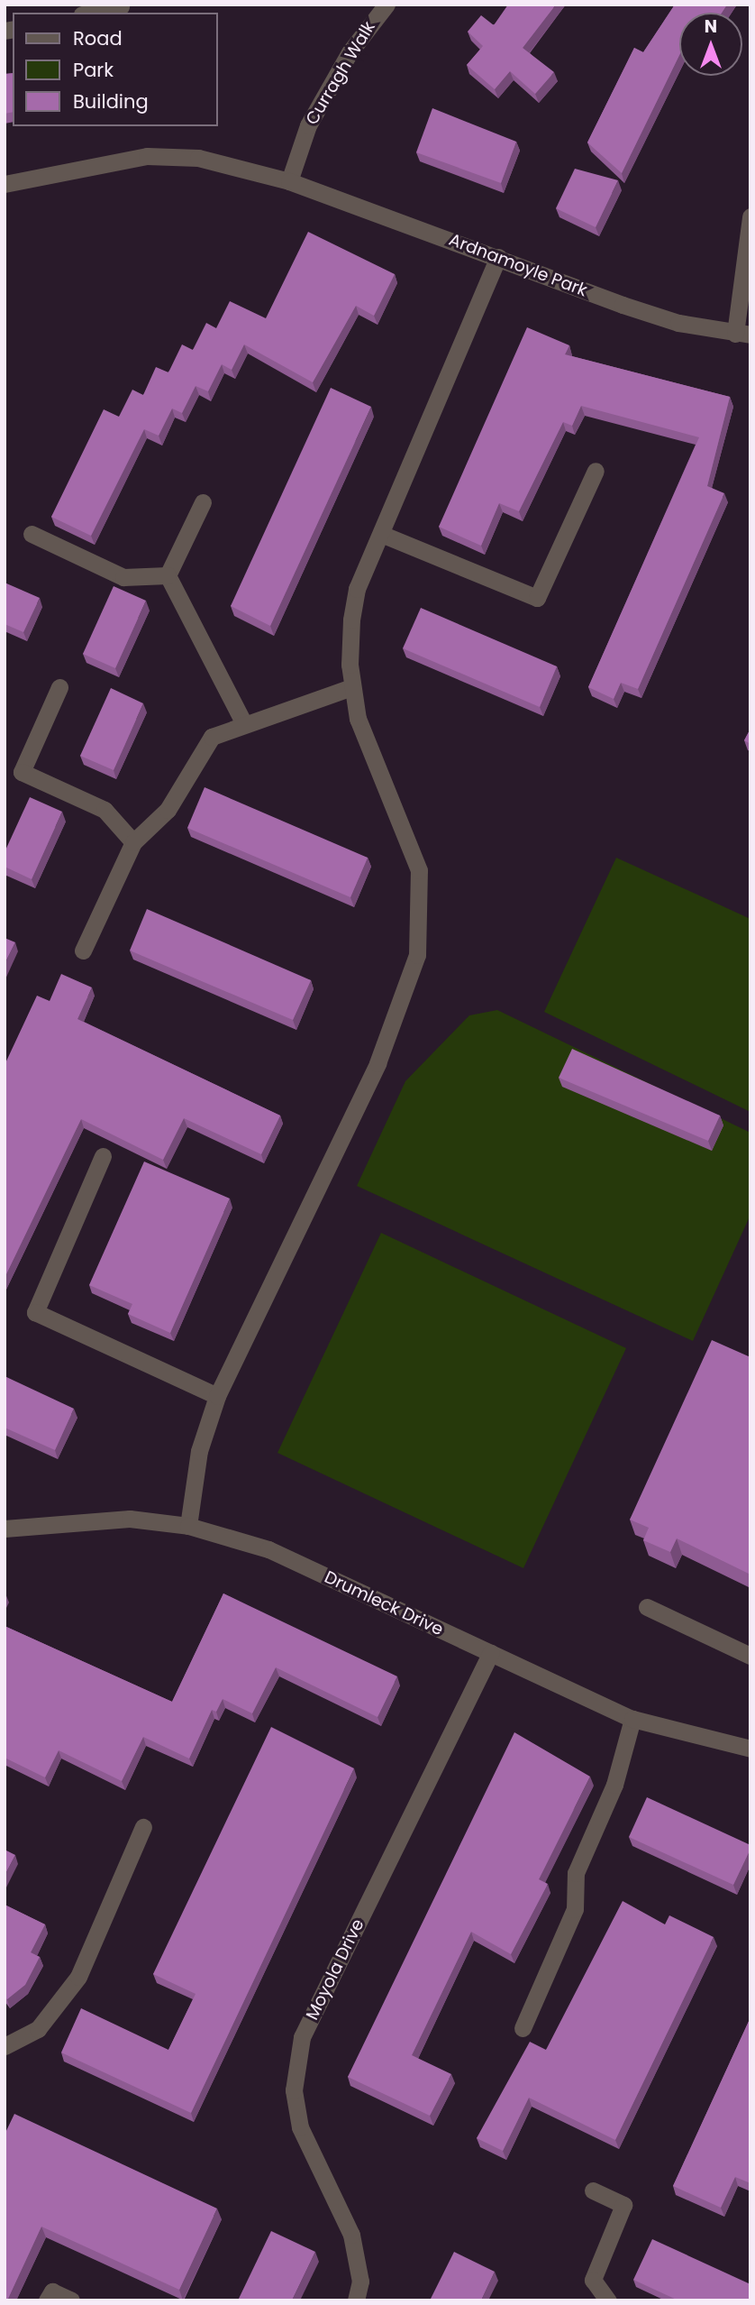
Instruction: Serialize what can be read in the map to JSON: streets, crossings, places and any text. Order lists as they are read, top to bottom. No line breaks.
{"streets":{"street":["Curragh Walk","Ardnamoyle Park","Drumleck Drive","Moyola Drive"]},"crossings":[["Curragh Walk","Ardnamoyle Park"],["Drumleck Drive","Moyola Drive"]],"legend":["Road","Park","Building"],"north":"top"}
